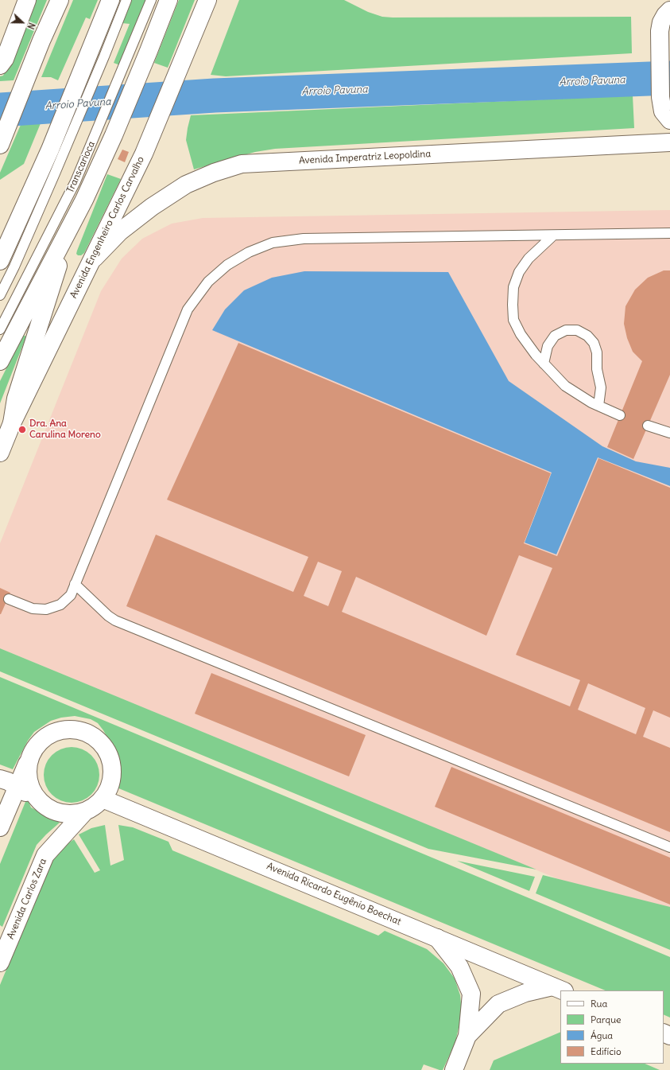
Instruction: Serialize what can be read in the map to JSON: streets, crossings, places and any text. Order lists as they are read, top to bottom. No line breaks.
{"streets":{"main road":["Avenida Imperatriz Leopoldina","Avenida Engenheiro Carlos Carvalho","Avenida Ricardo Eugênio Boechat","Avenida Carlos Zara"],"lane":["Transcarioca"]},"crossings":[["Avenida Imperatriz Leopoldina","Avenida Engenheiro Carlos Carvalho"],["Avenida Ricardo Eugênio Boechat","Avenida Carlos Zara"]],"water":["Arroio Pavuna"],"places":["Dra. Ana Carulina Moreno"],"legend":["Rua","Parque","Água","Edifício"],"north":"right"}
